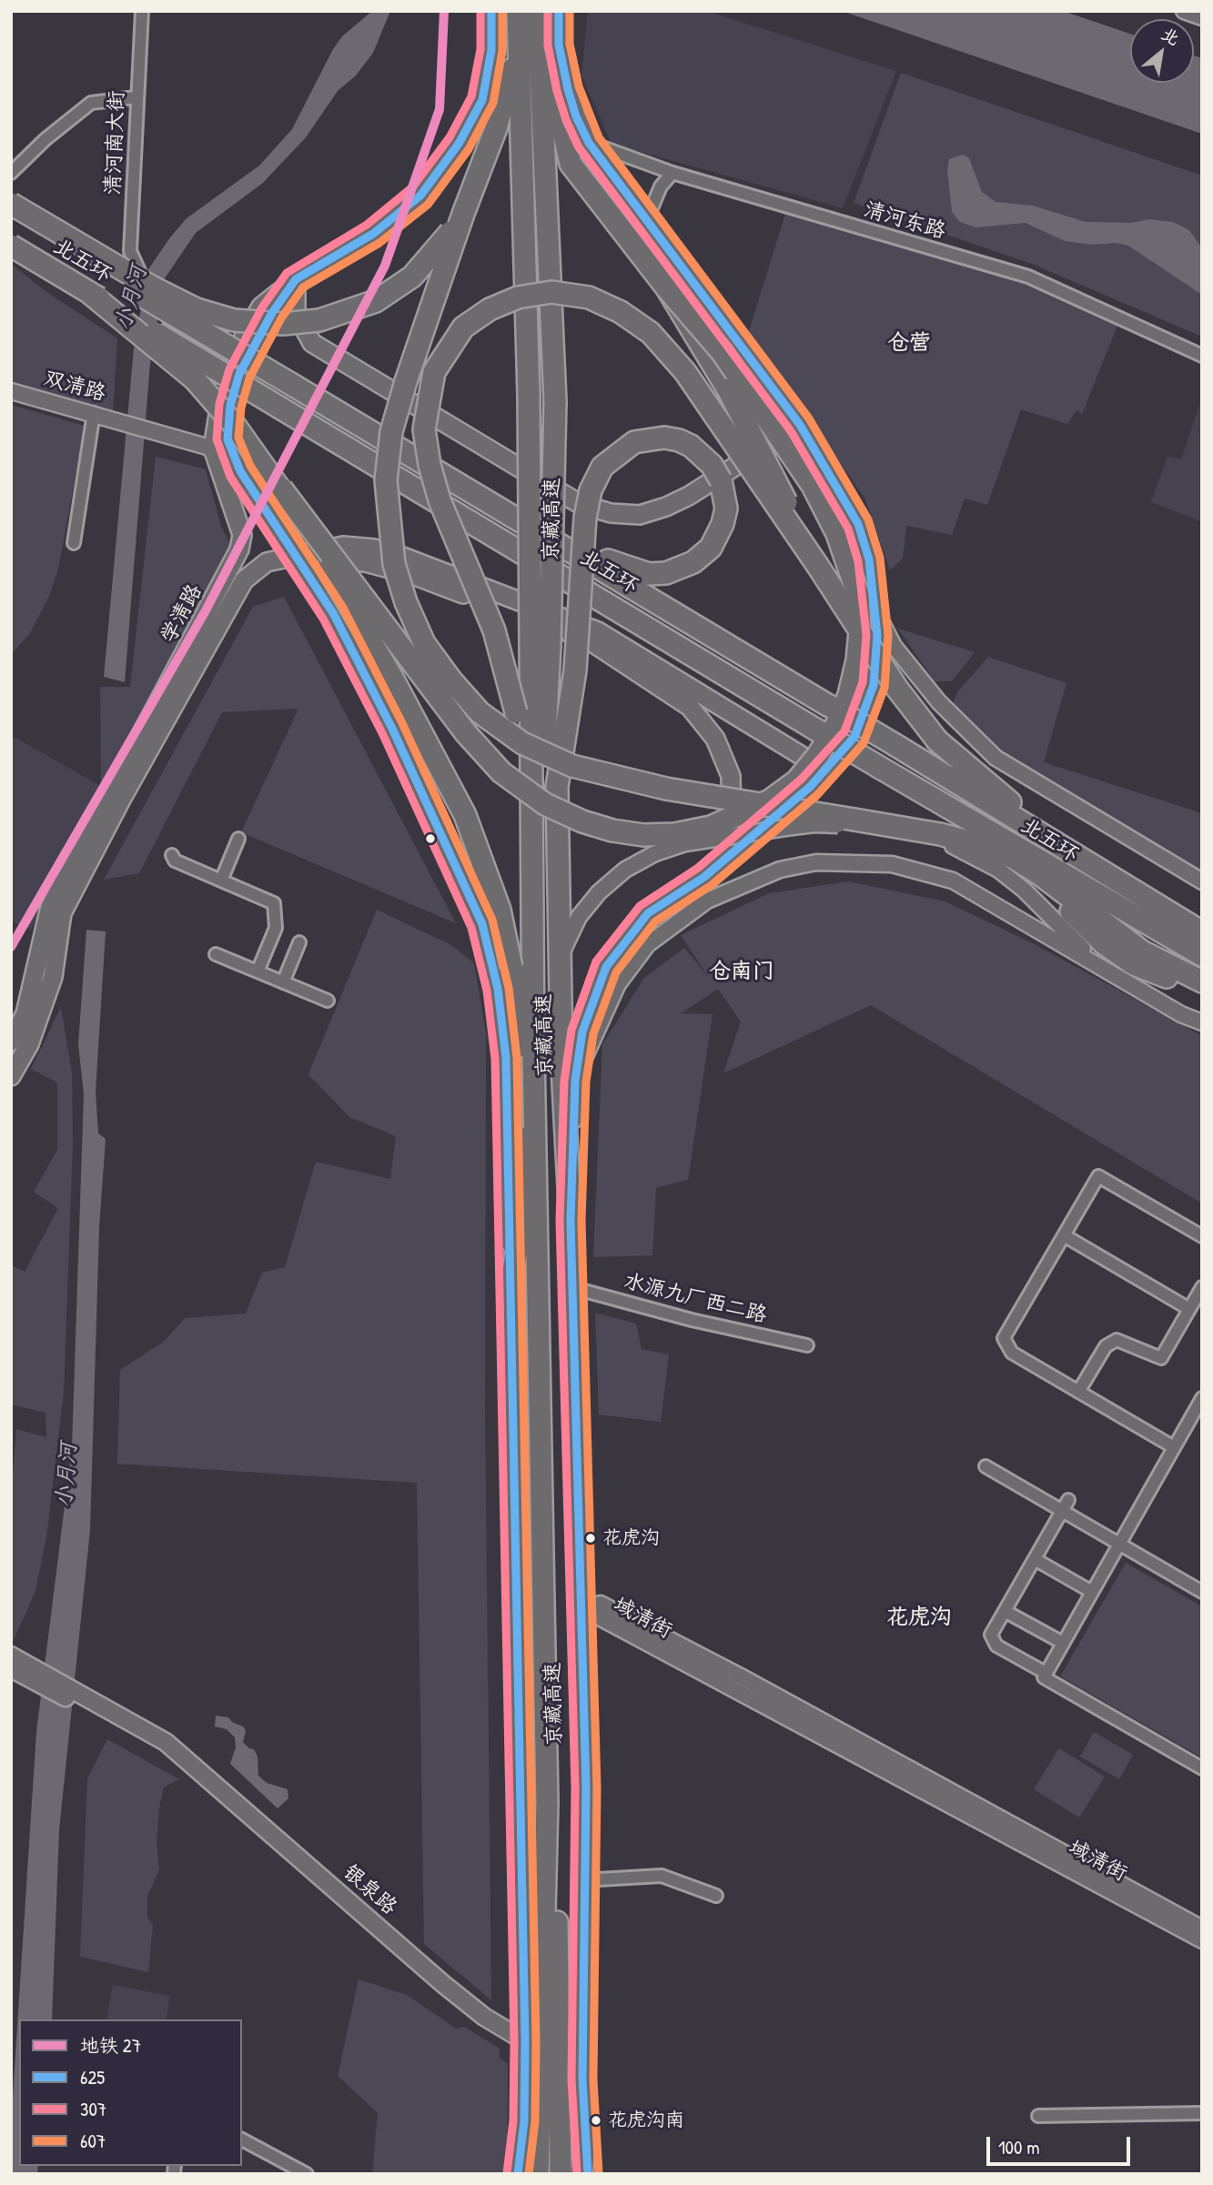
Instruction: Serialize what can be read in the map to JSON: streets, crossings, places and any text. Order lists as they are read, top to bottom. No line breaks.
{"streets":{"highway":["北五环","京藏高速"],"main road":["学清路","银泉路"],"street":["清河南大街","清河东路","双清路","水源九厂西二路","域清街"]},"districts":["仓营","仓南门","花虎沟"],"water":["小月河"],"places":["花虎沟","花虎沟南"],"lines":["metro line 27","transit line 625","transit line 307","transit line 607"],"legend":["地铁 27","625","307","607"],"scale_bar":"100 m","north":"top right"}
